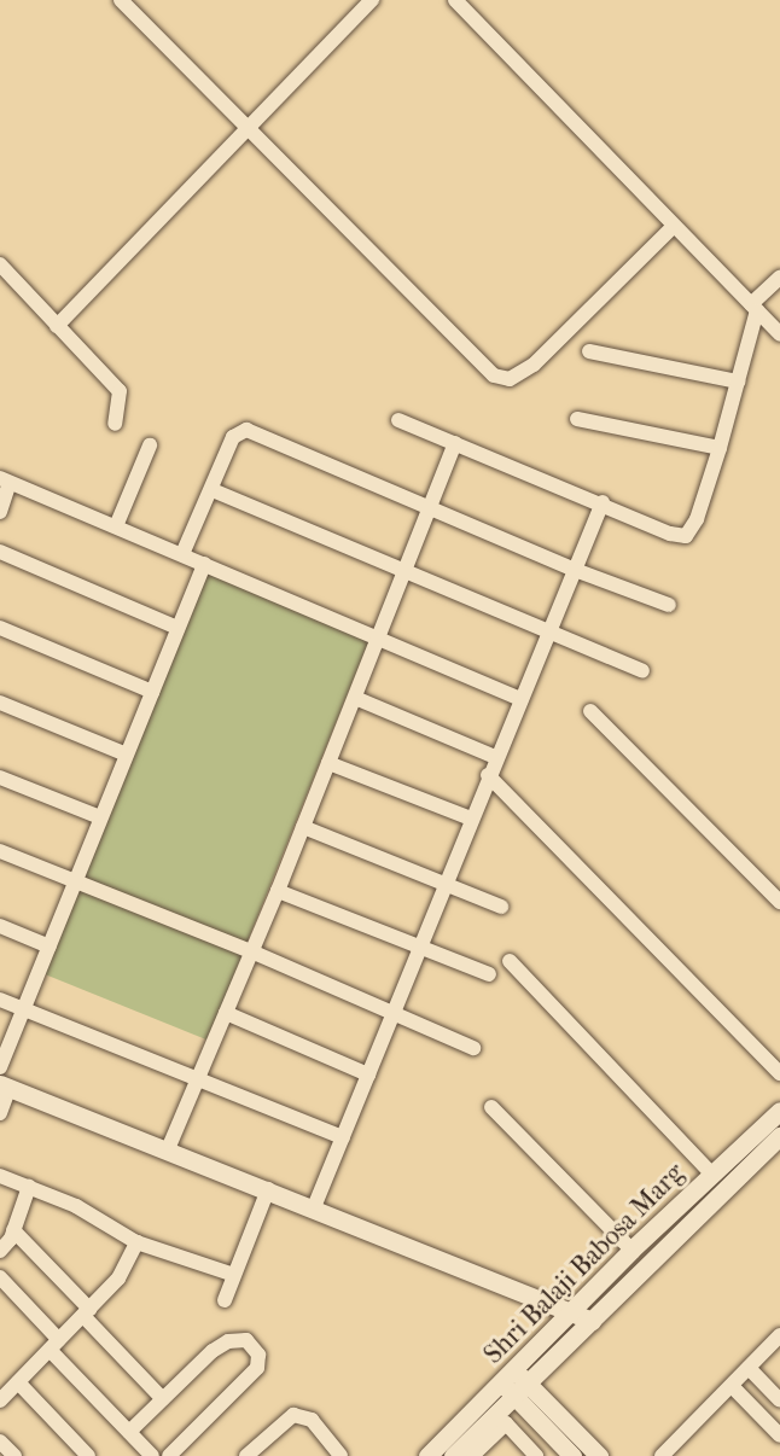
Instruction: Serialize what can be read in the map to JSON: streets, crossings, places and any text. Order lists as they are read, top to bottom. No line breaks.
{"streets":{"street":["Shri Balaji Babosa Marg"]}}
